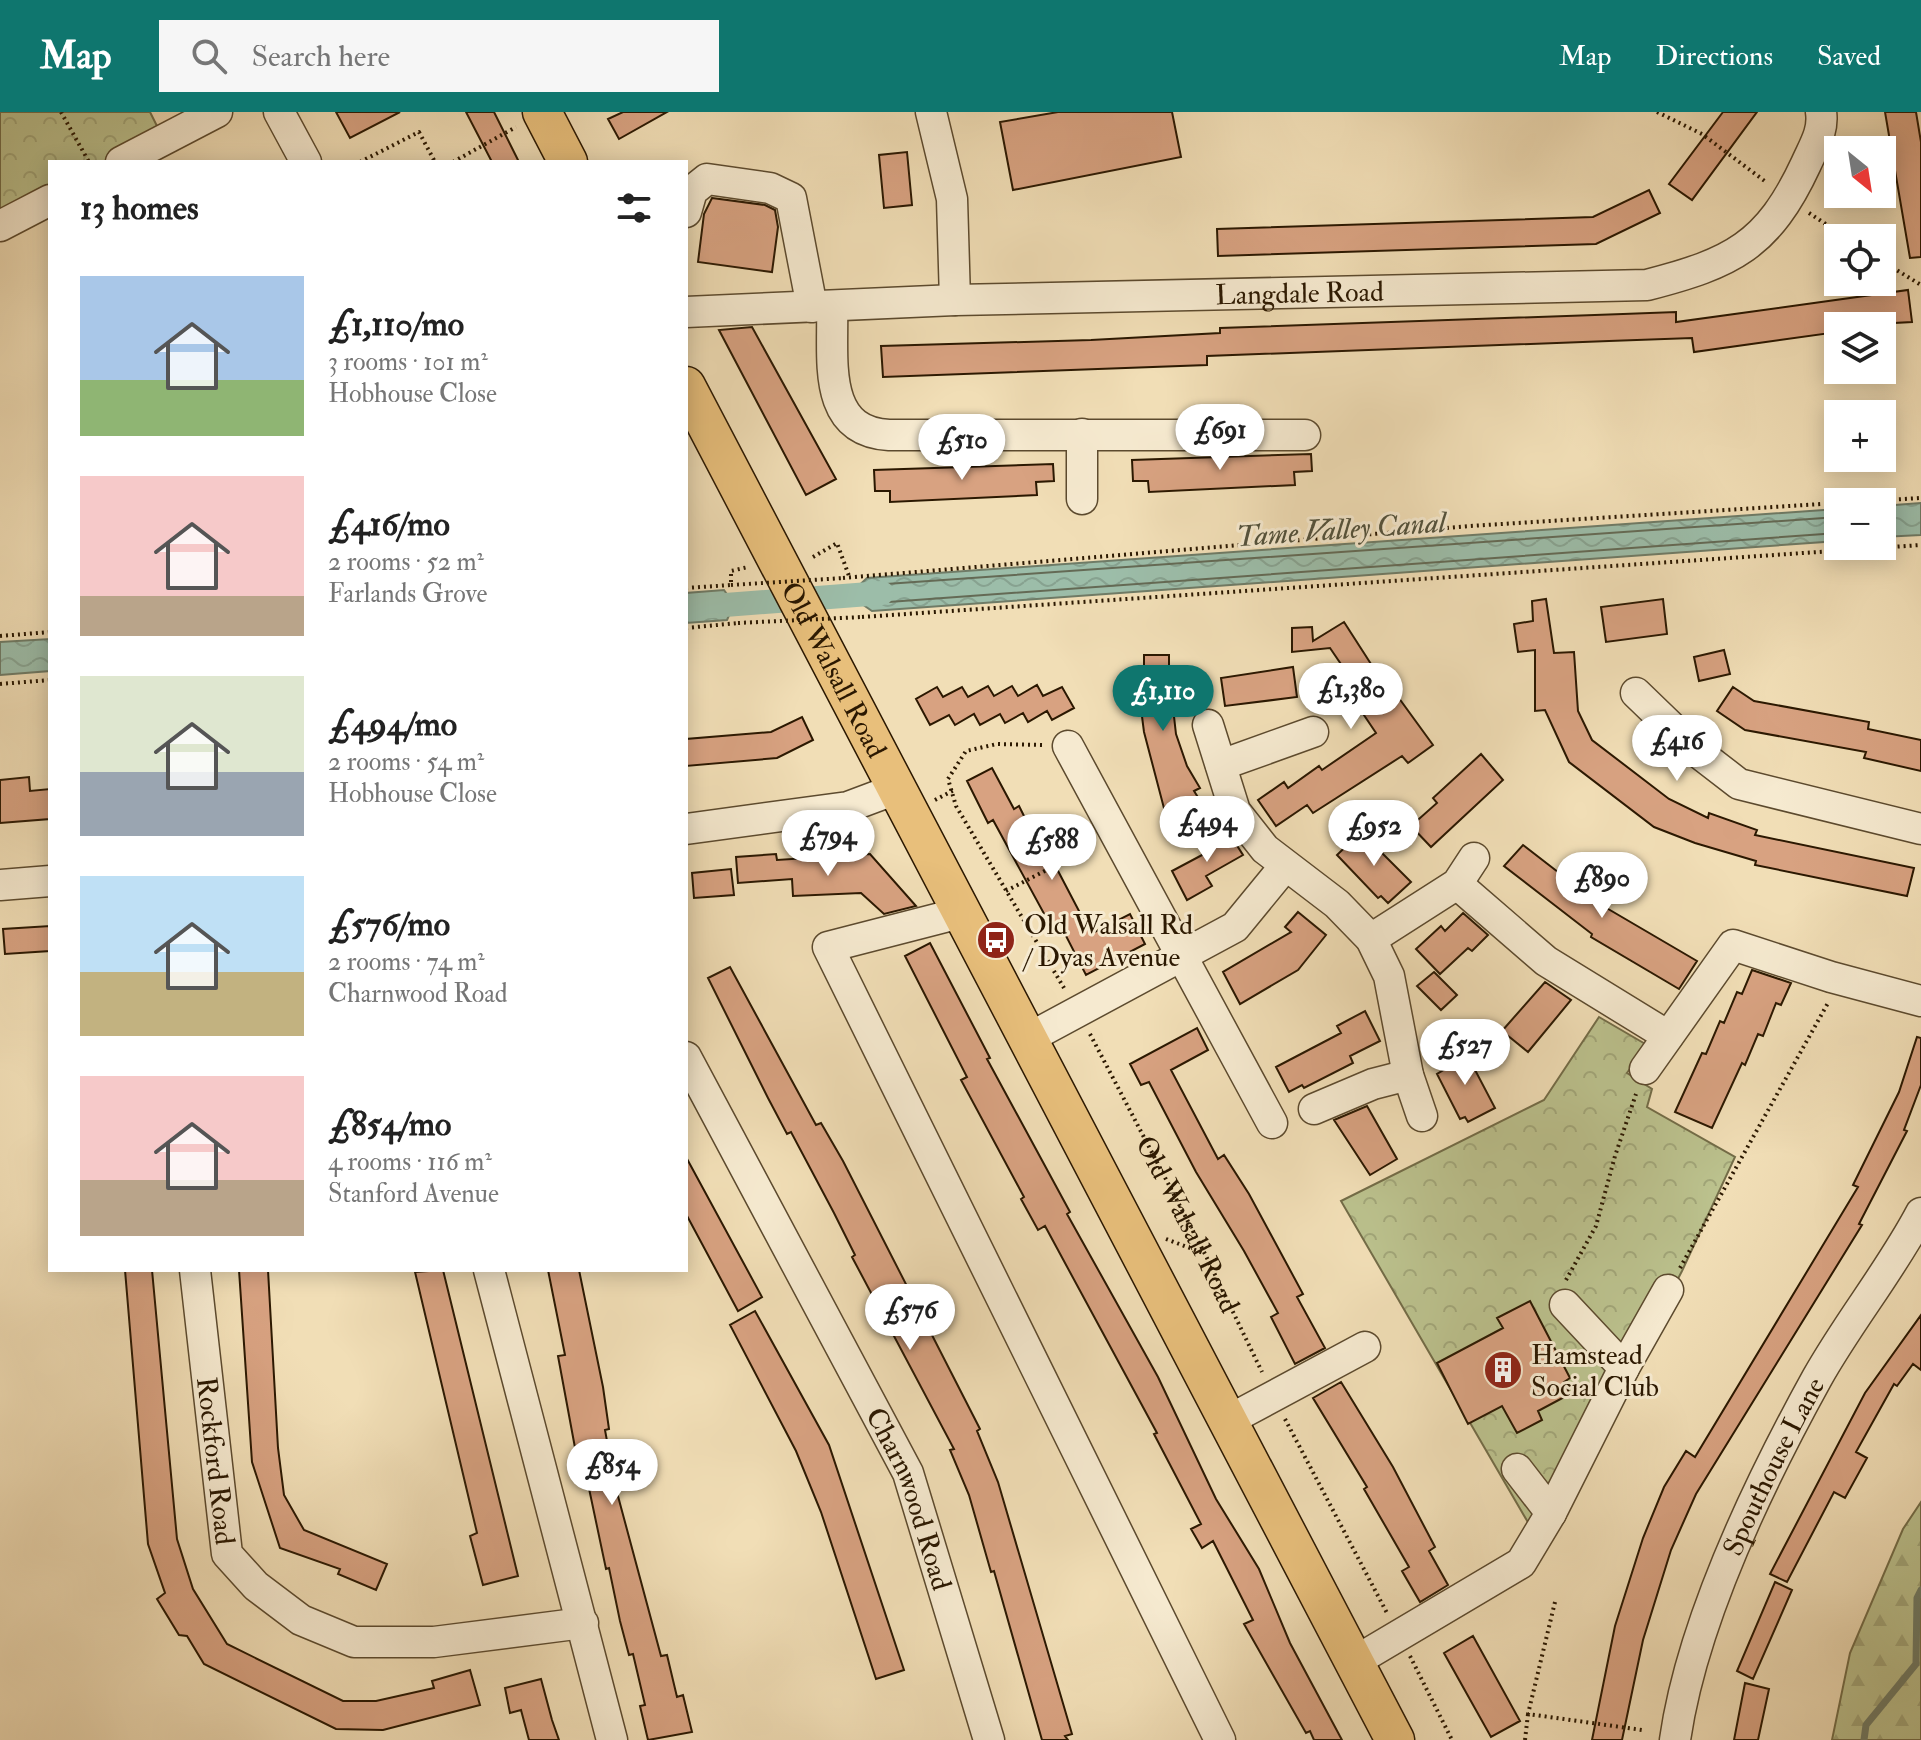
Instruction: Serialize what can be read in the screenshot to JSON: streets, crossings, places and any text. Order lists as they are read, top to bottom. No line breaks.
{"streets":{"main road":["Old Walsall Road"],"street":["Langdale Road","Rockford Road","Spouthouse Lane","Charnwood Road"]},"water":["Tame Valley Canal"],"places":{"bus stop":["Old Walsall Rd / Dyas Avenue"],"building":["Hamstead Social Club"]},"north":"bottom right","page":{"header":"Map","search":"Search here","nav":["Map","Directions","Saved"],"map_buttons":["+","−"],"heading":"13 homes","list":[{"name":"£1,110/mo","note":"3 rooms · 101 m² · Hobhouse Close"},{"name":"£416/mo","note":"2 rooms · 52 m² · Farlands Grove"},{"name":"£494/mo","note":"2 rooms · 54 m² · Hobhouse Close"},{"name":"£576/mo","note":"2 rooms · 74 m² · Charnwood Road"},{"name":"£854/mo","note":"4 rooms · 116 m² · Stanford Avenue"}],"price":["£691","£510","£1,380","£1,110","£416","£494","£952","£794","£588","£890","£527","£576","£854"]}}
